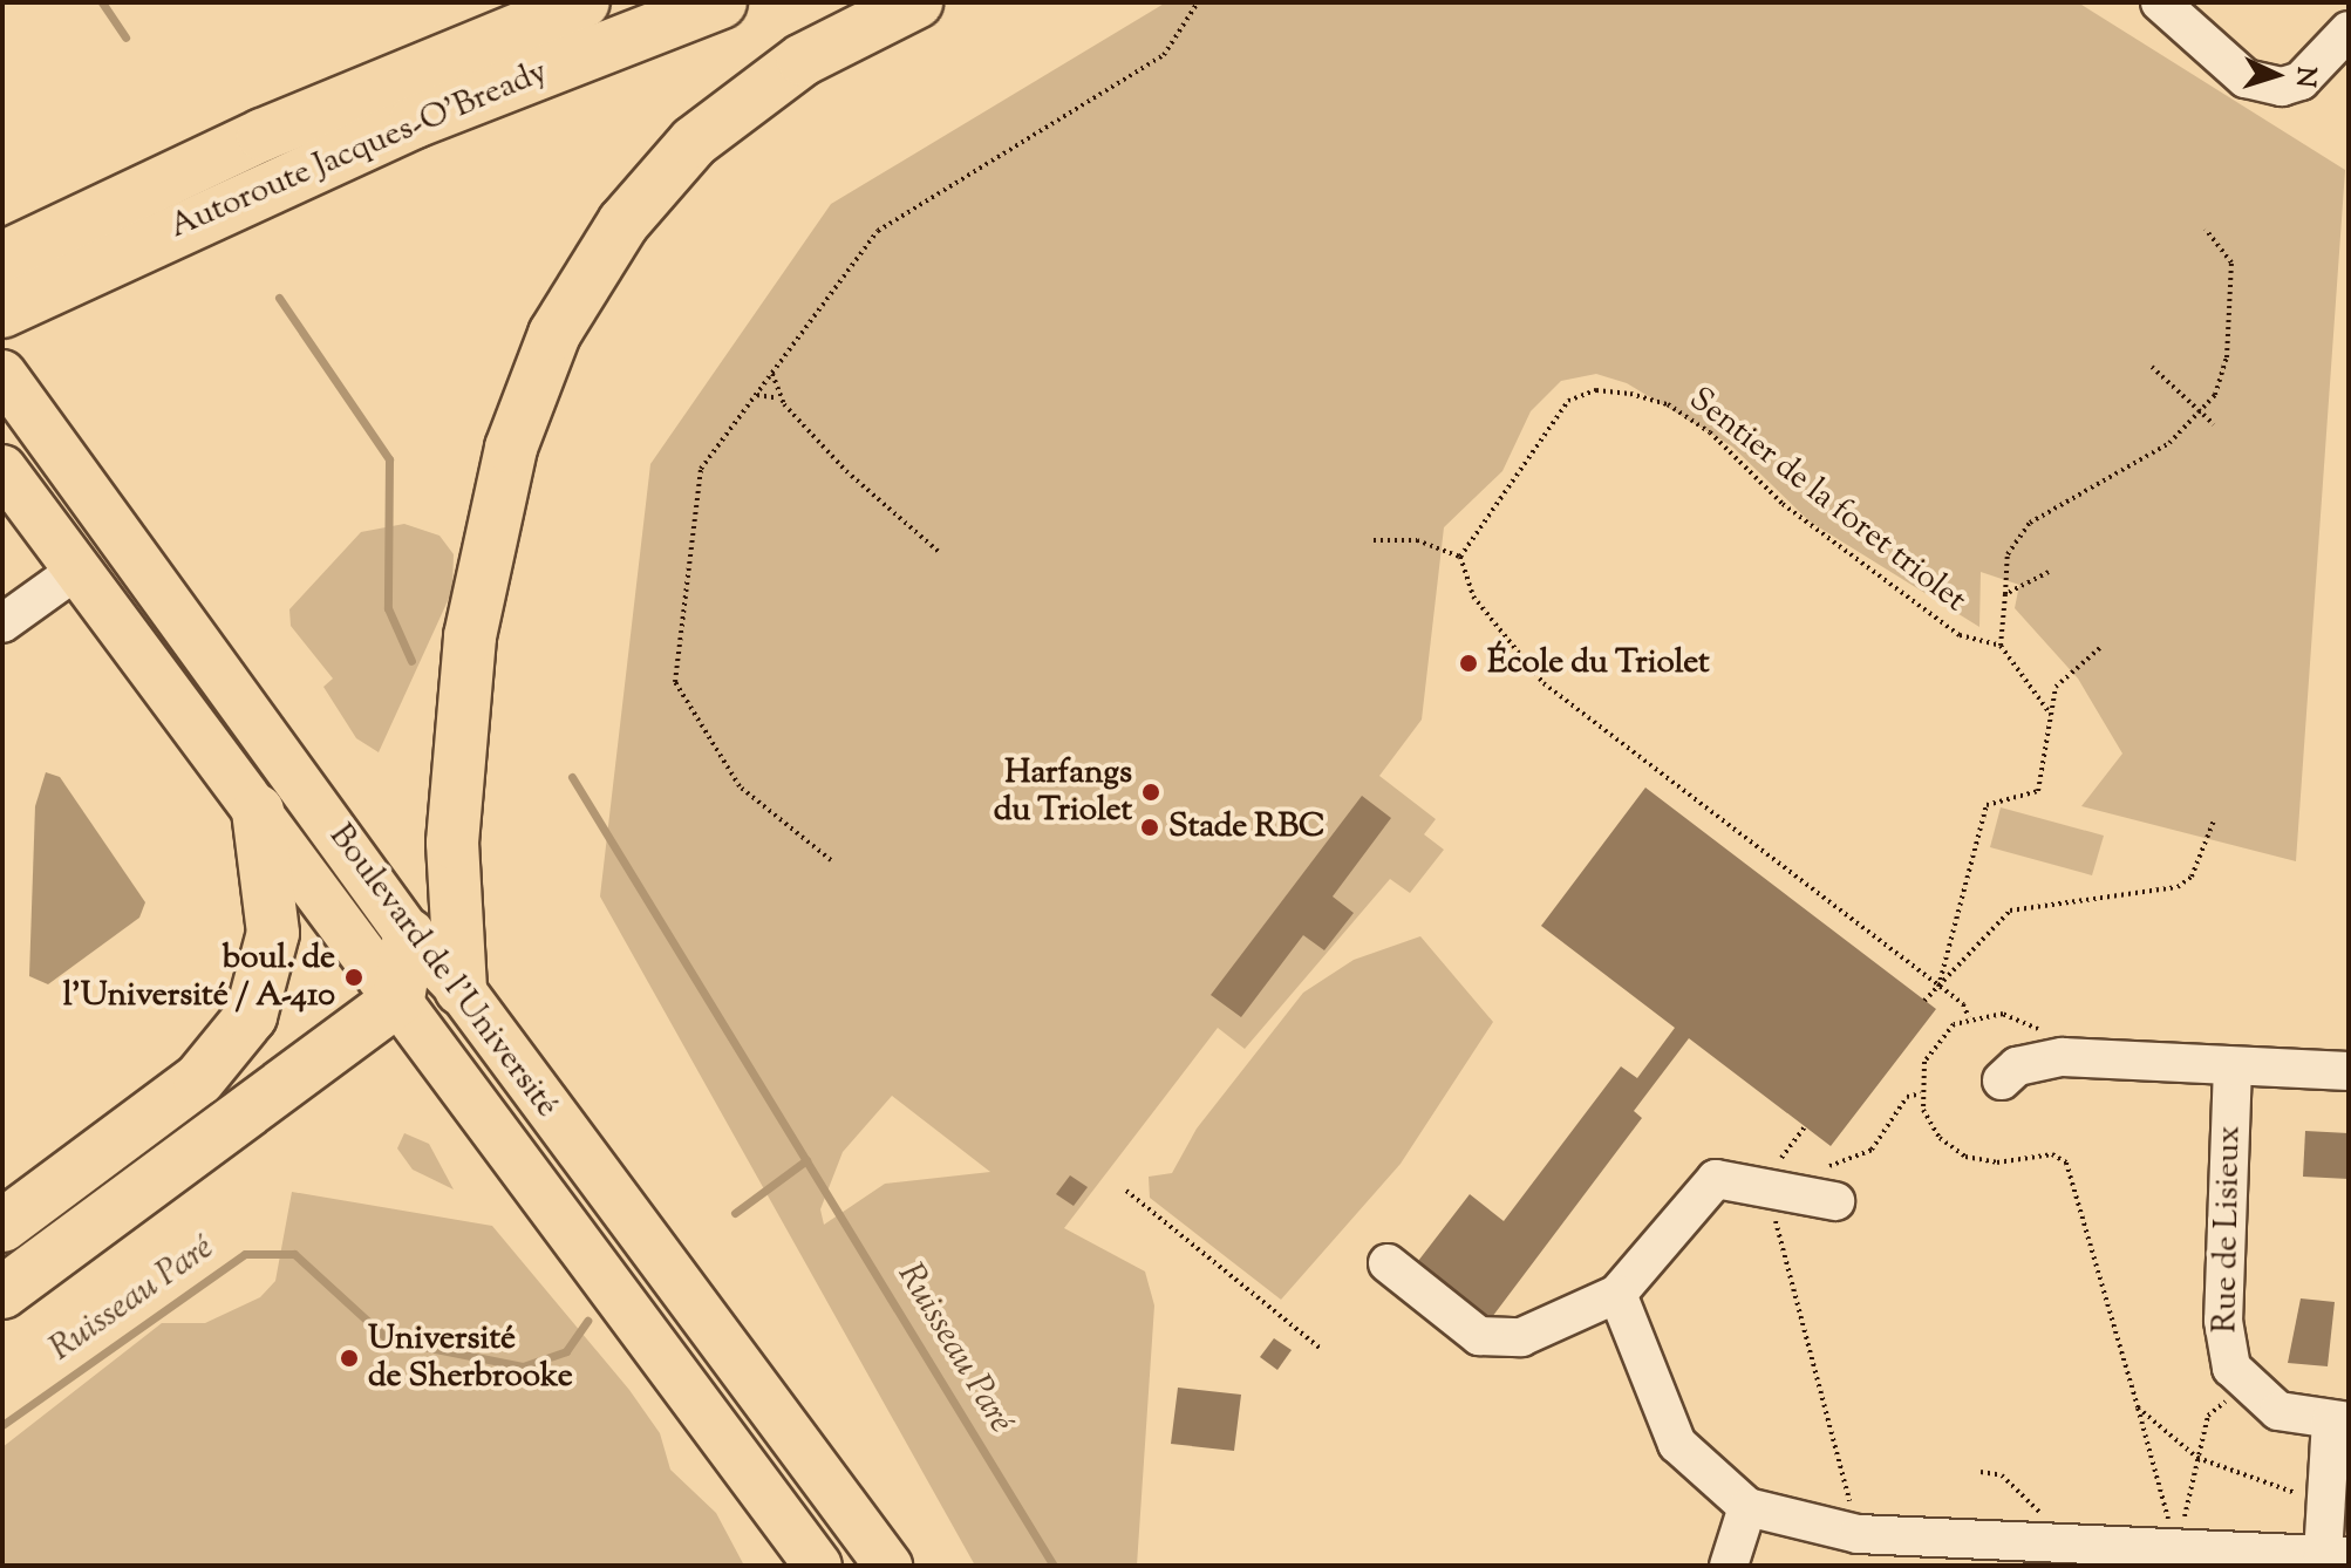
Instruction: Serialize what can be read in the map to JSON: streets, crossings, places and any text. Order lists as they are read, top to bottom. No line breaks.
{"streets":{"highway":["Autoroute Jacques-O'Bready"],"main road":["Boulevard de l'Université"],"street":["Rue de Lisieux"],"path":["Sentier de la foret triolet"]},"water":["Ruisseau Paré"],"places":["École du Triolet","Harfangs du Triolet","Stade RBC","boul. de l'Université / A-410","Université de Sherbrooke"],"north":"right"}
